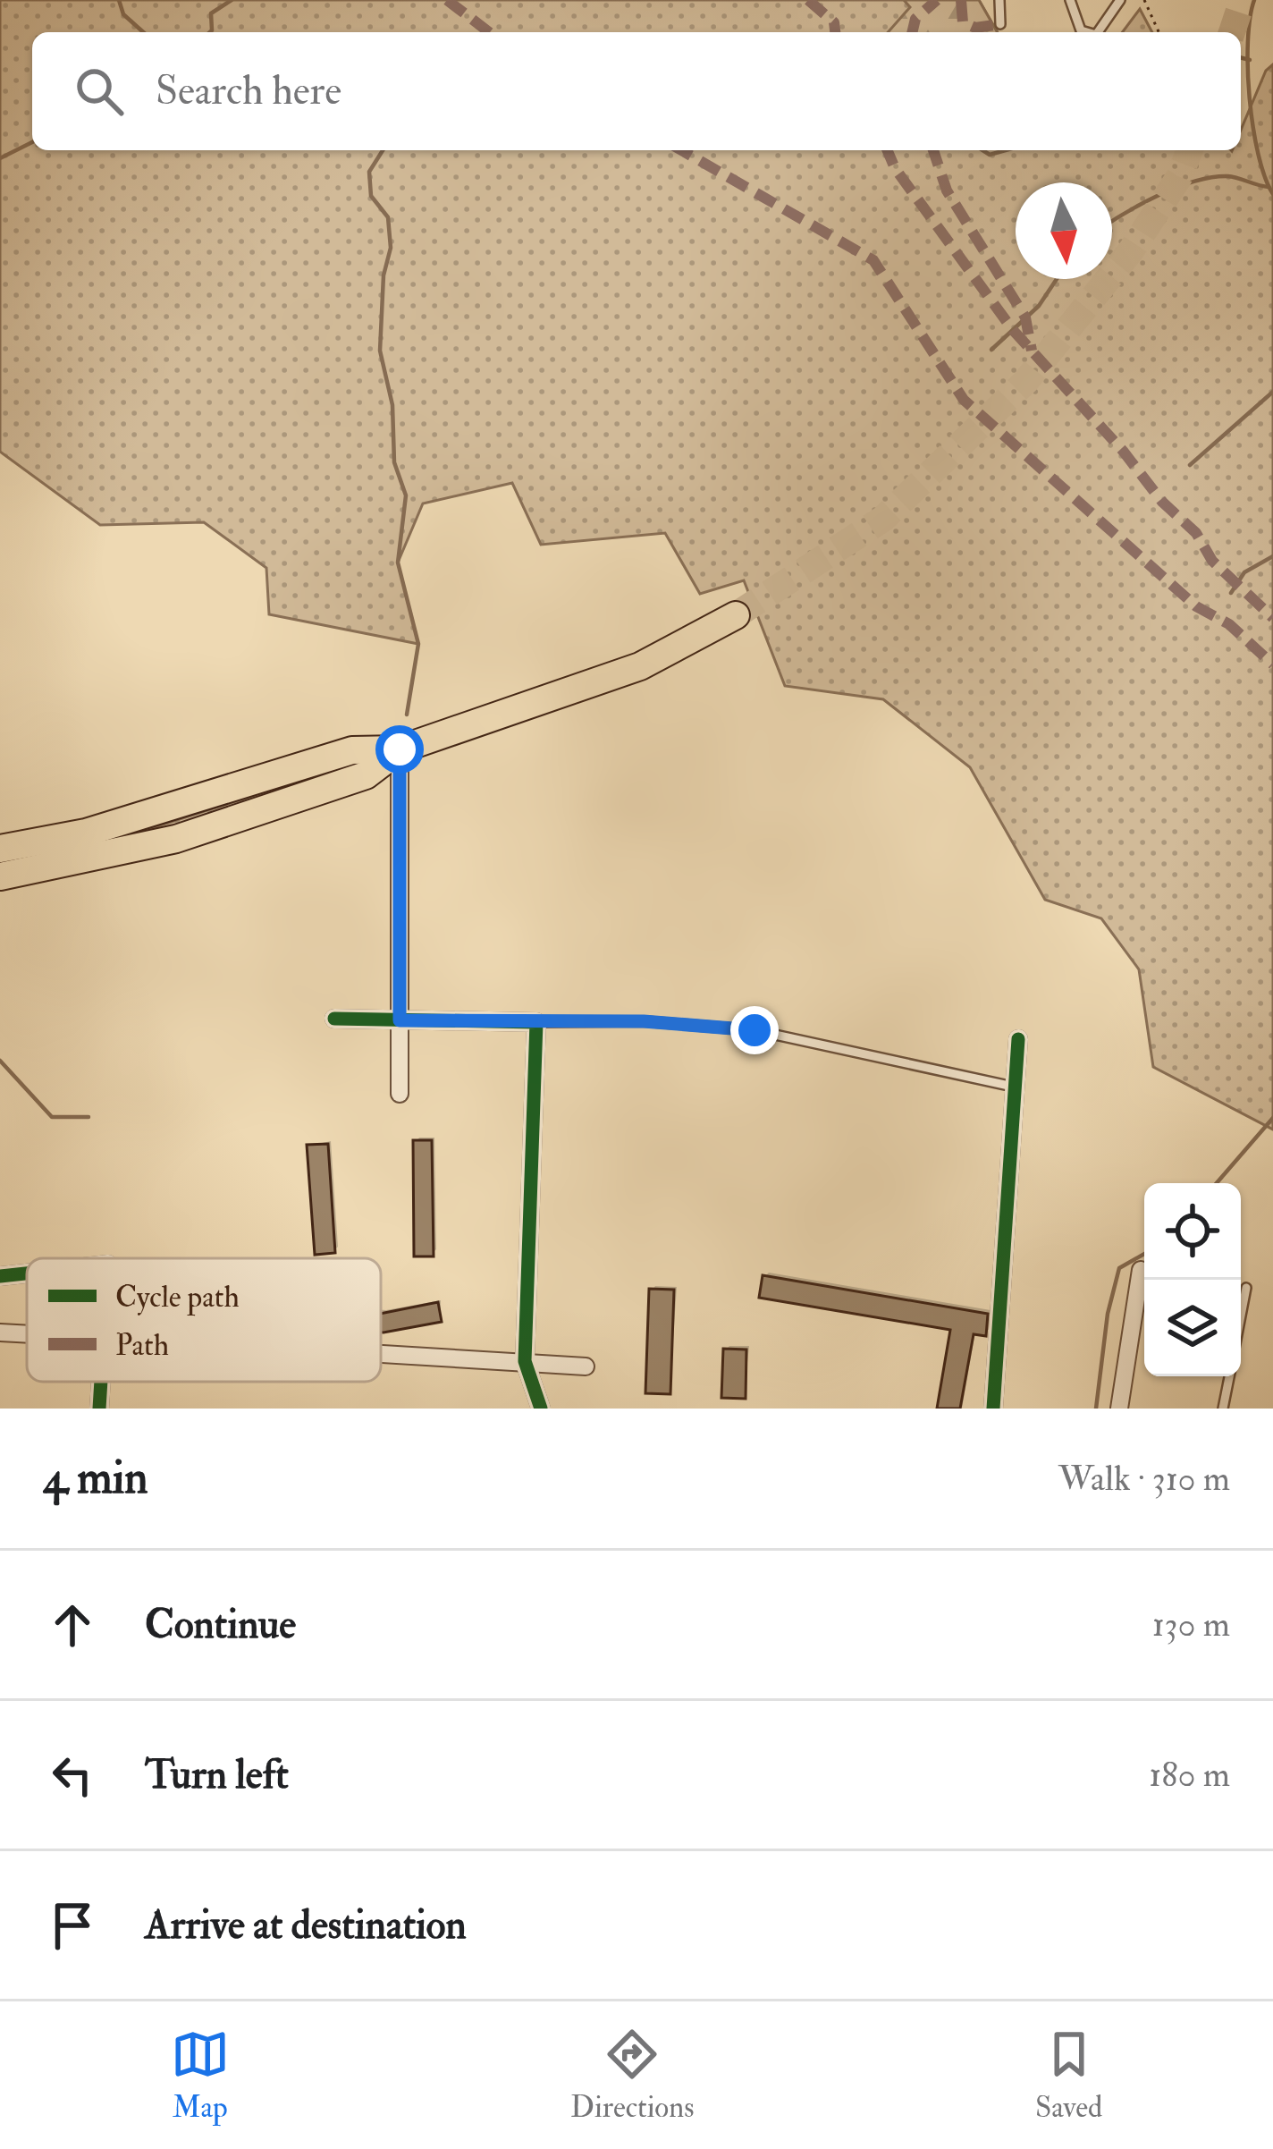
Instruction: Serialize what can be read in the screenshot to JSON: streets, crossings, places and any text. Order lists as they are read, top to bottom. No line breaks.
{"legend":["Cycle path","Path"],"north":"bottom","page":{"search":"Search here","heading":["4 min","Walk · 310 m"],"list":[["Continue","130 m"],["Turn left","180 m"],"Arrive at destination"],"nav":["Map","Directions","Saved"]}}
